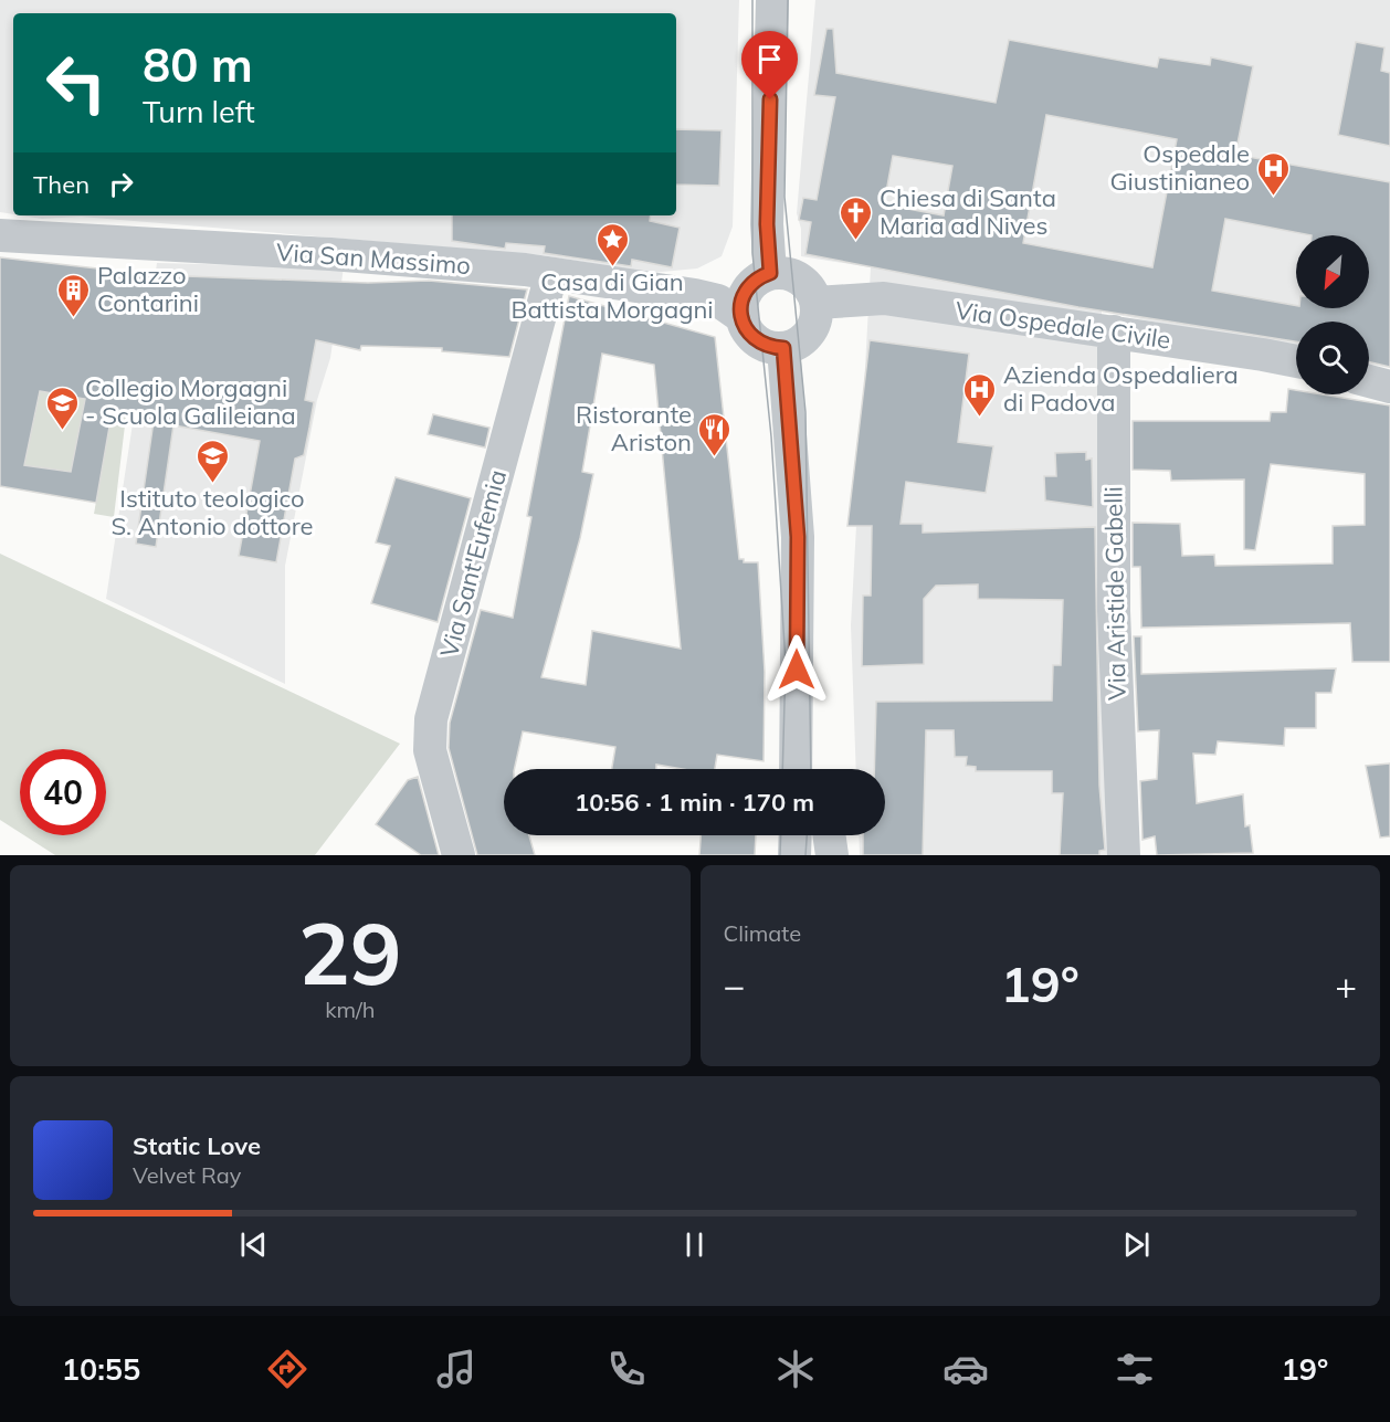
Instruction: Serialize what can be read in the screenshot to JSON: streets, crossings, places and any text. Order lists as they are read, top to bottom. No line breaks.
{"streets":{"street":["Via San Massimo","Via Ospedale Civile","Via Sant'Eufemia","Via Aristide Gabelli"]},"crossings":[["Via San Massimo","Via Ospedale Civile"],["Via San Massimo","Via Sant'Eufemia"],["Via Ospedale Civile","Via Aristide Gabelli"]],"places":{"hospital":["Ospedale Giustinianeo","Azienda Ospedaliera di Padova"],"church":["Chiesa di Santa Maria ad Nives"],"place":["Casa di Gian Battista Morgagni"],"building":["Palazzo Contarini"],"school or university":["Collegio Morgagni - Scuola Galileiana","Istituto teologico S. Antonio dottore"],"restaurant":["Ristorante Ariston"]},"north":"bottom left","page":{"turn":["80 m","Turn left"],"then":"Then","limit":"40","trip":"10:56 · 1 min · 170 m","tile":[["29","km/h"],"Climate"],"heat":["−","19°","+"],"song":["Static Love","Velvet Ray"],"tabs":["10:55","19°"]}}
